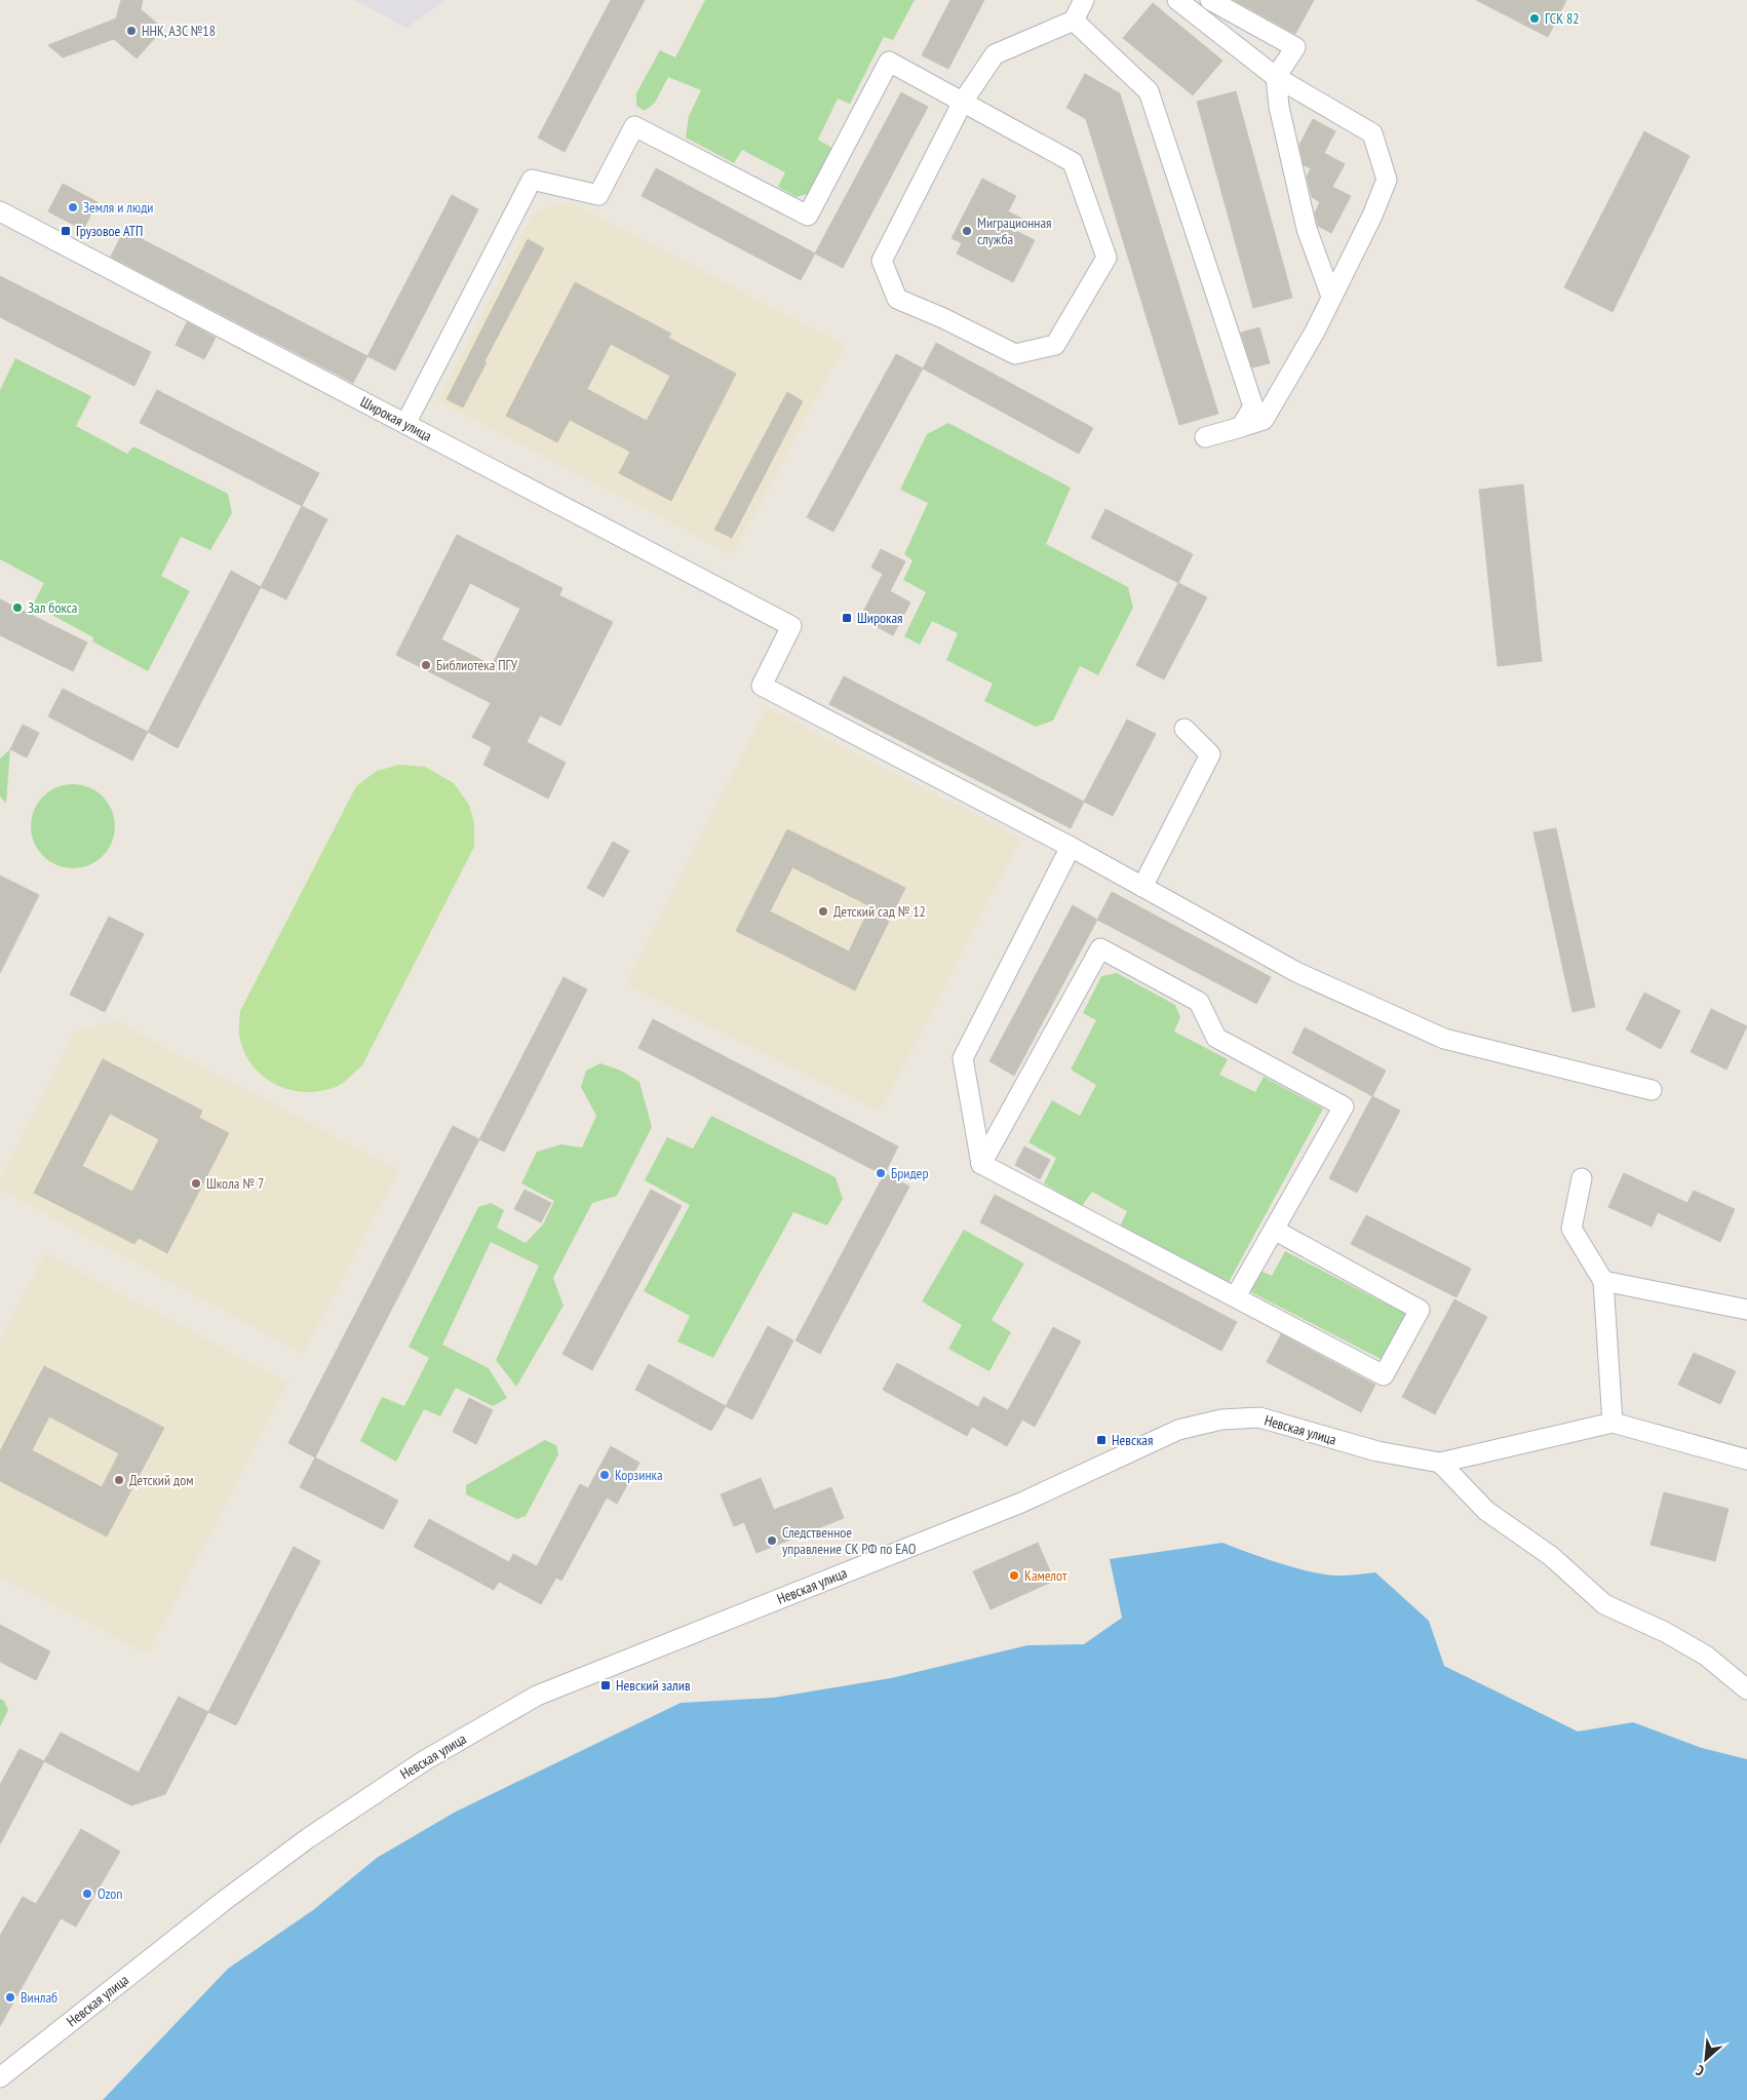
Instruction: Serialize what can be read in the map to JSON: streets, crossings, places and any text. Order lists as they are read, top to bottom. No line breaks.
{"streets":{"street":["Широкая улица","Невская улица"]},"places":{"other":["ГСК 82","ННК, АЗС №18","Земля и люди","Миграционная служба","Зал бокса","Библиотека ПГУ","Детский сад № 12","Бридер","Школа № 7","Корзинка","Детский дом","Следственное управление СК РФ по ЕАО","Камелот","Ozon","Винлаб"],"transit":["Грузовое АТП","Широкая","Невская","Невский залив"]},"north":"bottom left"}
